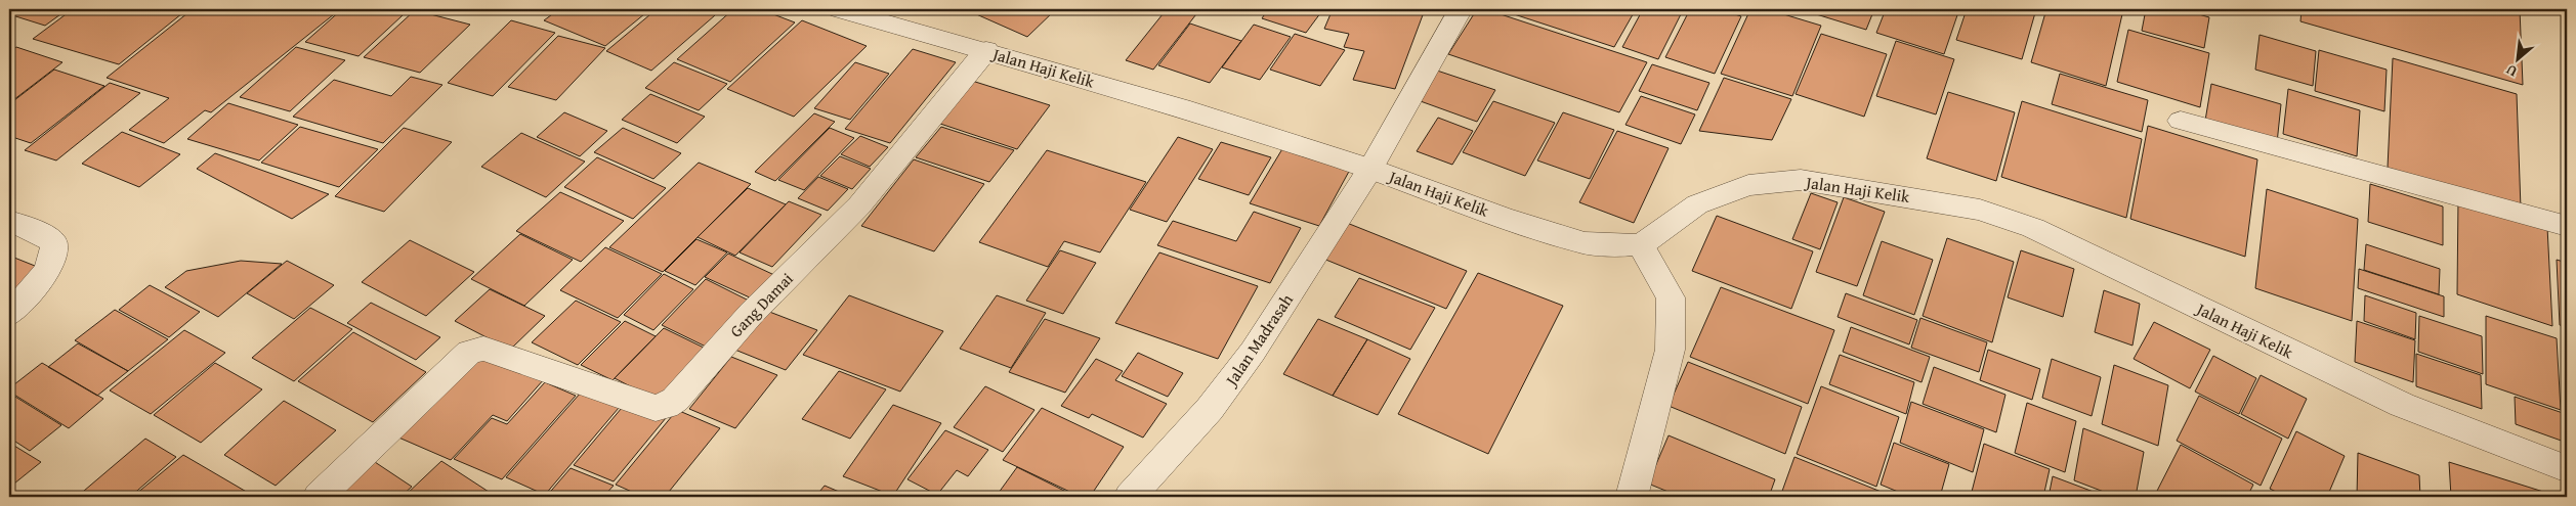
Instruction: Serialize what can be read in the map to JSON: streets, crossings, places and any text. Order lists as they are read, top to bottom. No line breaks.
{"streets":{"street":["Jalan Haji Kelik","Gang Damai","Jalan Madrasah"]},"crossings":[["Jalan Haji Kelik","Gang Damai"],["Jalan Haji Kelik","Jalan Madrasah"]],"north":"bottom left"}
